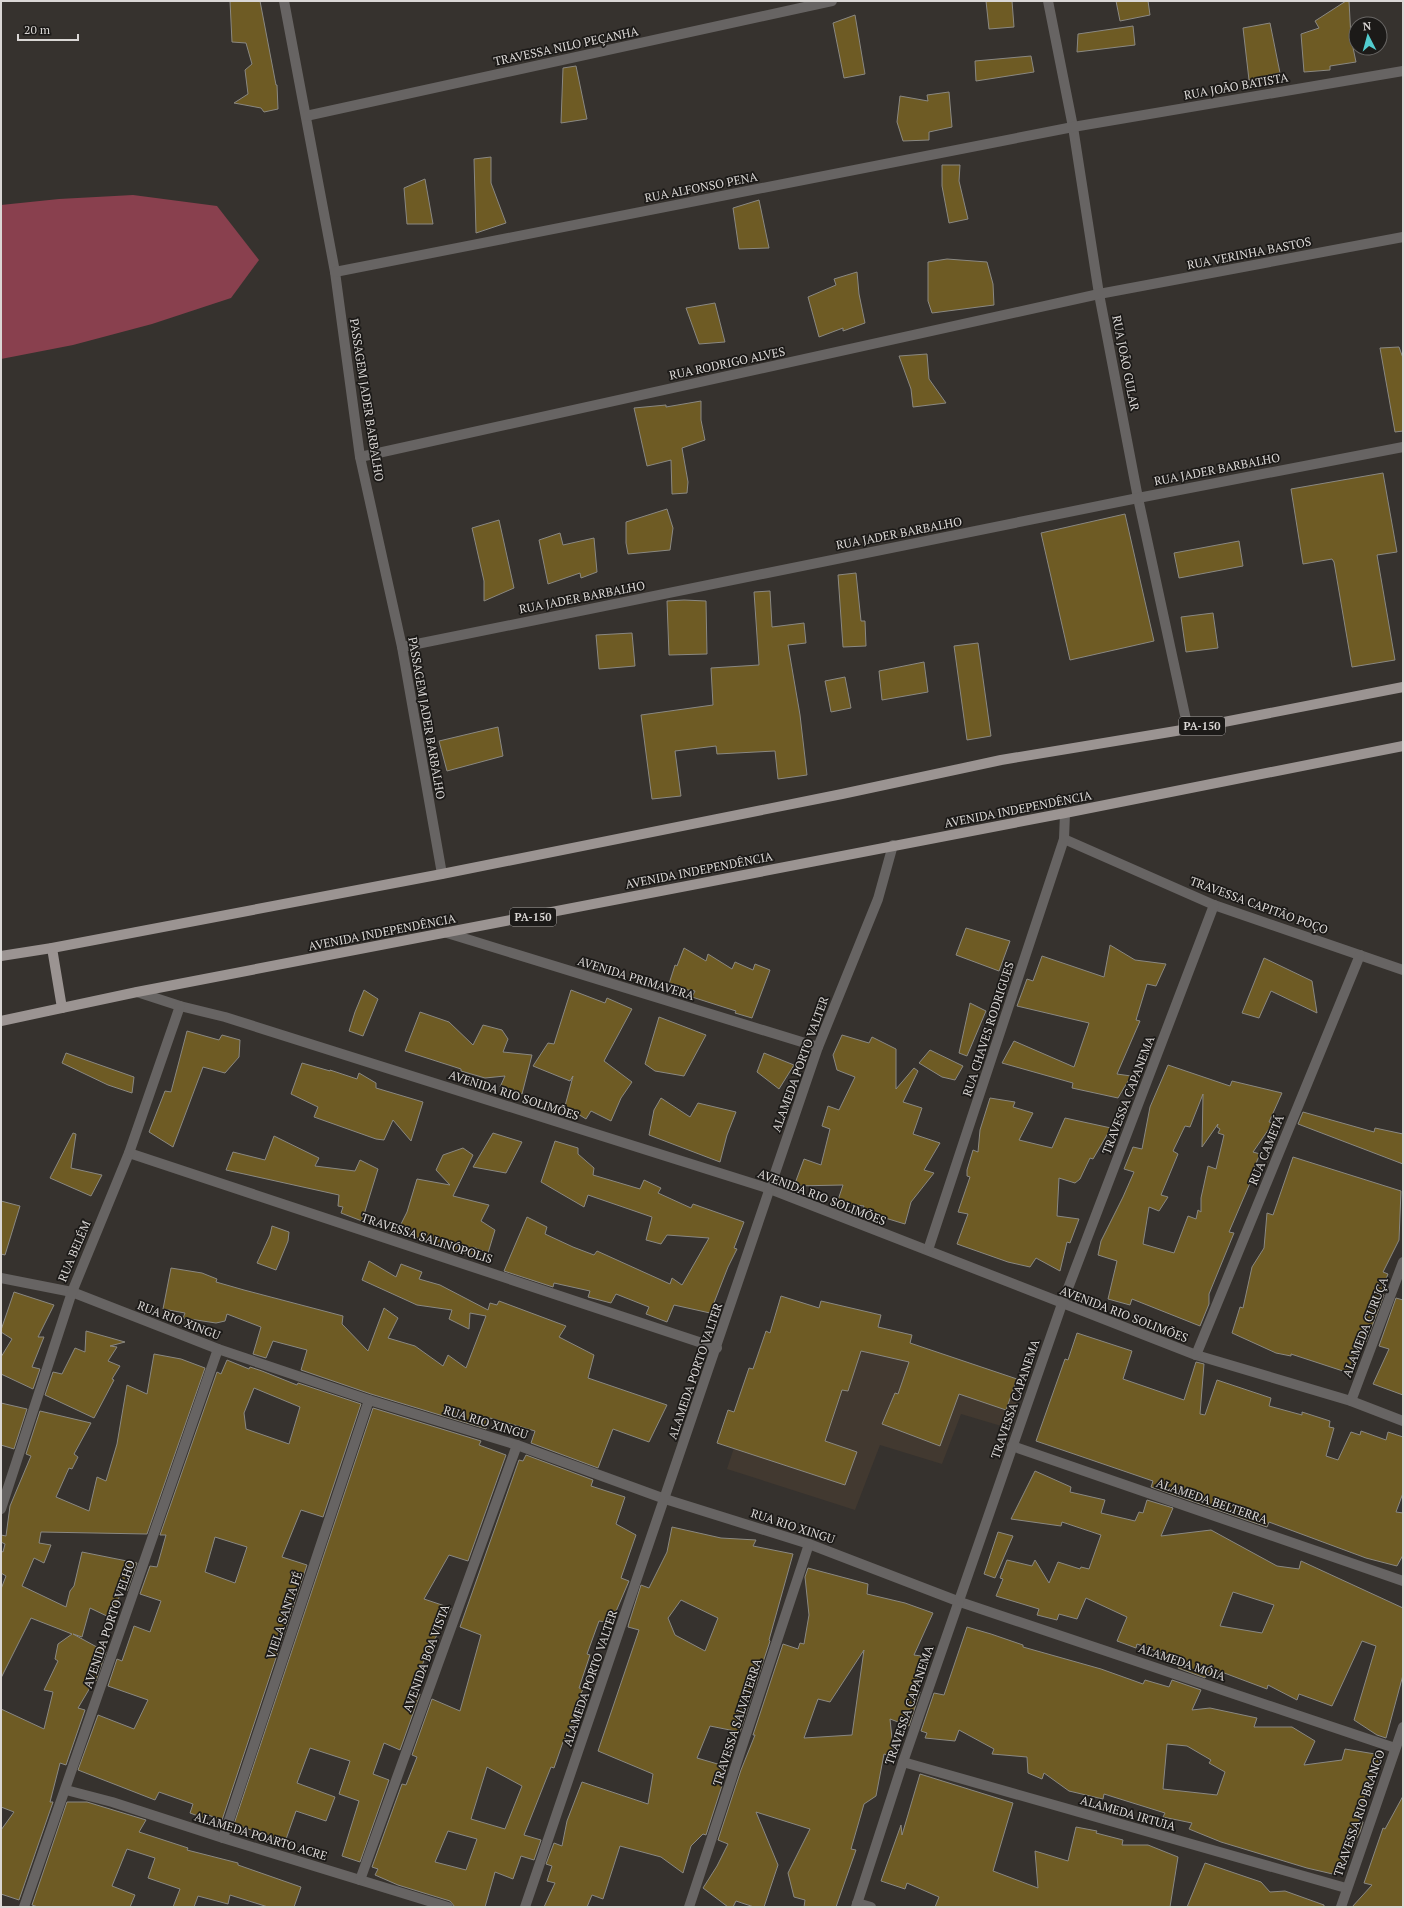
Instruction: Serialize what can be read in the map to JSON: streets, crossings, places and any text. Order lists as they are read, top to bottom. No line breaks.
{"streets":{"main road":["PA-150","AVENIDA INDEPENDÊNCIA"],"street":["TRAVESSA NILO PEÇANHA","RUA JOÃO BATISTA","RUA ALFONSO PENA","RUA VERINHA BASTOS","RUA RODRIGO ALVES","RUA JOÃO GULAR","PASSAGEM JADER BARBALHO","RUA JADER BARBALHO","TRAVESSA CAPITÃO POÇO","AVENIDA PRIMAVERA","RUA CHAVES RODRIGUES","ALAMEDA PORTO VALTER","AVENIDA RIO SOLIMÕES","TRAVESSA CAPANEMA","RUA CAMETÁ","TRAVESSA SALINÓPOLIS","RUA BELÉM","RUA RIO XINGU","ALAMEDA CURUÇA","ALAMEDA BELTERRA","VIELA SANTA FÉ","AVENIDA PORTO VELHO","AVENIDA BOA VISTA","ALAMEDA MÓIA","TRAVESSA SALVATERRA","ALAMEDA IRTUIA","TRAVESSA RIO BRANCO","ALAMEDA POARTO ACRE"]},"crossings":[["TRAVESSA NILO PEÇANHA","PASSAGEM JADER BARBALHO"],["RUA JOÃO BATISTA","RUA ALFONSO PENA"],["RUA JOÃO BATISTA","RUA JOÃO GULAR"],["RUA ALFONSO PENA","RUA JOÃO GULAR"],["RUA ALFONSO PENA","PASSAGEM JADER BARBALHO"],["RUA VERINHA BASTOS","RUA RODRIGO ALVES"],["RUA VERINHA BASTOS","RUA JOÃO GULAR"],["RUA RODRIGO ALVES","RUA JOÃO GULAR"],["RUA RODRIGO ALVES","PASSAGEM JADER BARBALHO"],["RUA JOÃO GULAR","RUA JADER BARBALHO"],["RUA JOÃO GULAR","PA-150"],["PASSAGEM JADER BARBALHO","RUA JADER BARBALHO"],["PASSAGEM JADER BARBALHO","PA-150"],["AVENIDA INDEPENDÊNCIA","AVENIDA PRIMAVERA"],["AVENIDA INDEPENDÊNCIA","RUA CHAVES RODRIGUES"],["AVENIDA INDEPENDÊNCIA","ALAMEDA PORTO VALTER"],["TRAVESSA CAPITÃO POÇO","RUA CHAVES RODRIGUES"],["TRAVESSA CAPITÃO POÇO","TRAVESSA CAPANEMA"],["TRAVESSA CAPITÃO POÇO","RUA CAMETÁ"],["AVENIDA PRIMAVERA","ALAMEDA PORTO VALTER"],["RUA CHAVES RODRIGUES","AVENIDA RIO SOLIMÕES"],["ALAMEDA PORTO VALTER","AVENIDA RIO SOLIMÕES"],["ALAMEDA PORTO VALTER","TRAVESSA SALINÓPOLIS"],["ALAMEDA PORTO VALTER","RUA RIO XINGU"],["AVENIDA RIO SOLIMÕES","TRAVESSA CAPANEMA"],["AVENIDA RIO SOLIMÕES","RUA CAMETÁ"],["AVENIDA RIO SOLIMÕES","RUA BELÉM"],["AVENIDA RIO SOLIMÕES","ALAMEDA CURUÇA"],["TRAVESSA CAPANEMA","RUA RIO XINGU"],["TRAVESSA CAPANEMA","ALAMEDA BELTERRA"],["TRAVESSA CAPANEMA","ALAMEDA MÓIA"],["TRAVESSA CAPANEMA","ALAMEDA IRTUIA"],["TRAVESSA SALINÓPOLIS","RUA BELÉM"],["RUA BELÉM","RUA RIO XINGU"],["RUA RIO XINGU","VIELA SANTA FÉ"],["RUA RIO XINGU","AVENIDA PORTO VELHO"],["RUA RIO XINGU","AVENIDA BOA VISTA"],["RUA RIO XINGU","ALAMEDA MÓIA"],["RUA RIO XINGU","TRAVESSA SALVATERRA"],["VIELA SANTA FÉ","ALAMEDA POARTO ACRE"],["AVENIDA PORTO VELHO","ALAMEDA POARTO ACRE"],["AVENIDA BOA VISTA","ALAMEDA POARTO ACRE"],["ALAMEDA MÓIA","TRAVESSA RIO BRANCO"],["ALAMEDA IRTUIA","TRAVESSA RIO BRANCO"]],"scale_bar":"20 m","north":"top"}
